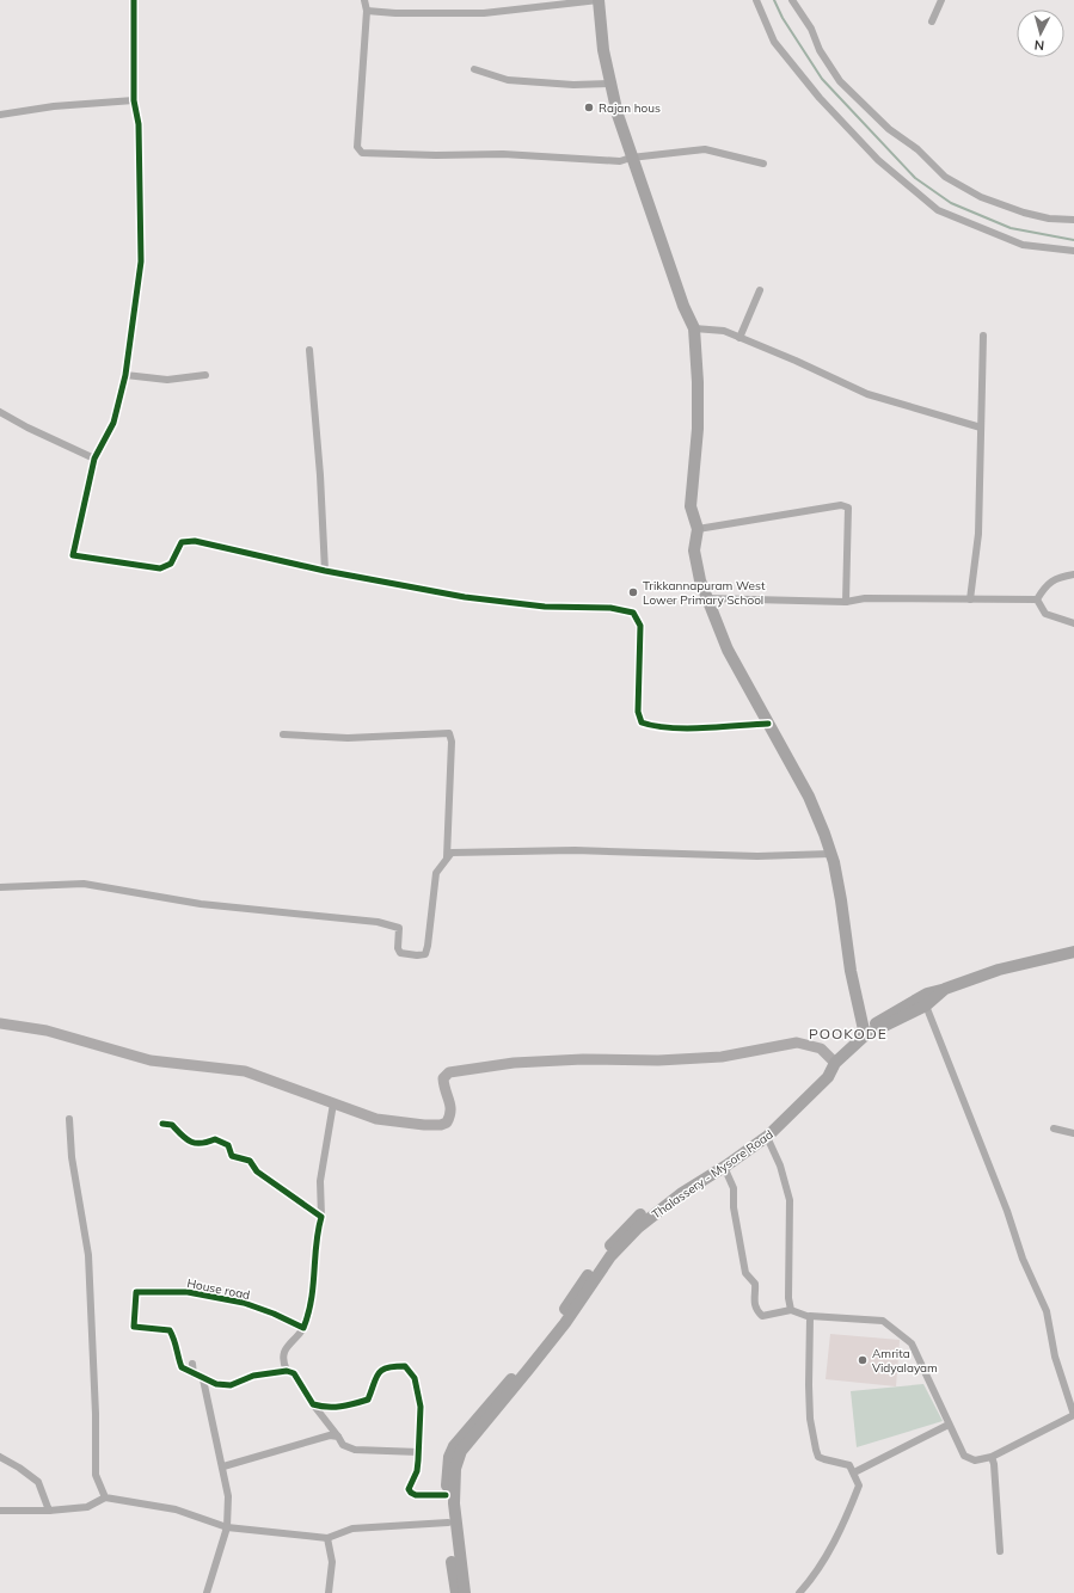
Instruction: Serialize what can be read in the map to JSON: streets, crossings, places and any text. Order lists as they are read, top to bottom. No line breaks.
{"streets":{"main road":["Thalassery - Mysore Road"],"street":["House road"]},"districts":["POOKODE"],"places":["Rajan hous","Trikkannapuram West Lower Primary School","Amrita Vidyalayam"],"north":"bottom"}
